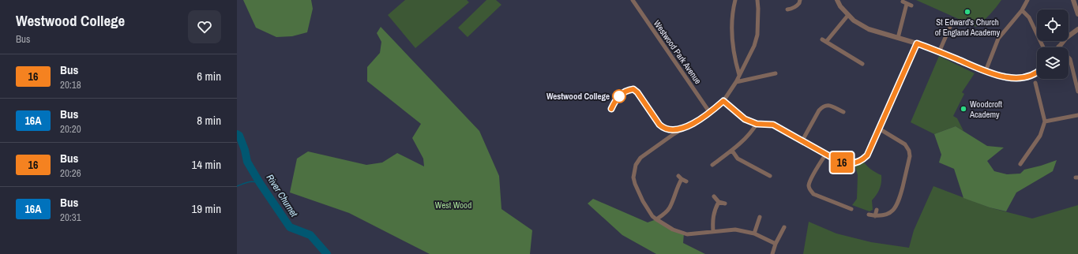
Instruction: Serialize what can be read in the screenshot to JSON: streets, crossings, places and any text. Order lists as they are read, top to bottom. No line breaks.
{"streets":{"street":["Westwood Park Avenue"]},"water":["River Churnet"],"parks":["West Wood"],"places":["St Edward's Church of England Academy","Westwood College","Woodcroft Academy"],"lines":["bus line 16"],"page":{"heading":["Westwood College","Bus"],"on_map":"16","list":[{"mark":"16","name":"Bus","note":"20:18","value":"6 min"},{"mark":"16A","name":"Bus","note":"20:20","value":"8 min"},{"mark":"16","name":"Bus","note":"20:26","value":"14 min"},{"mark":"16A","name":"Bus","note":"20:31","value":"19 min"}]}}
